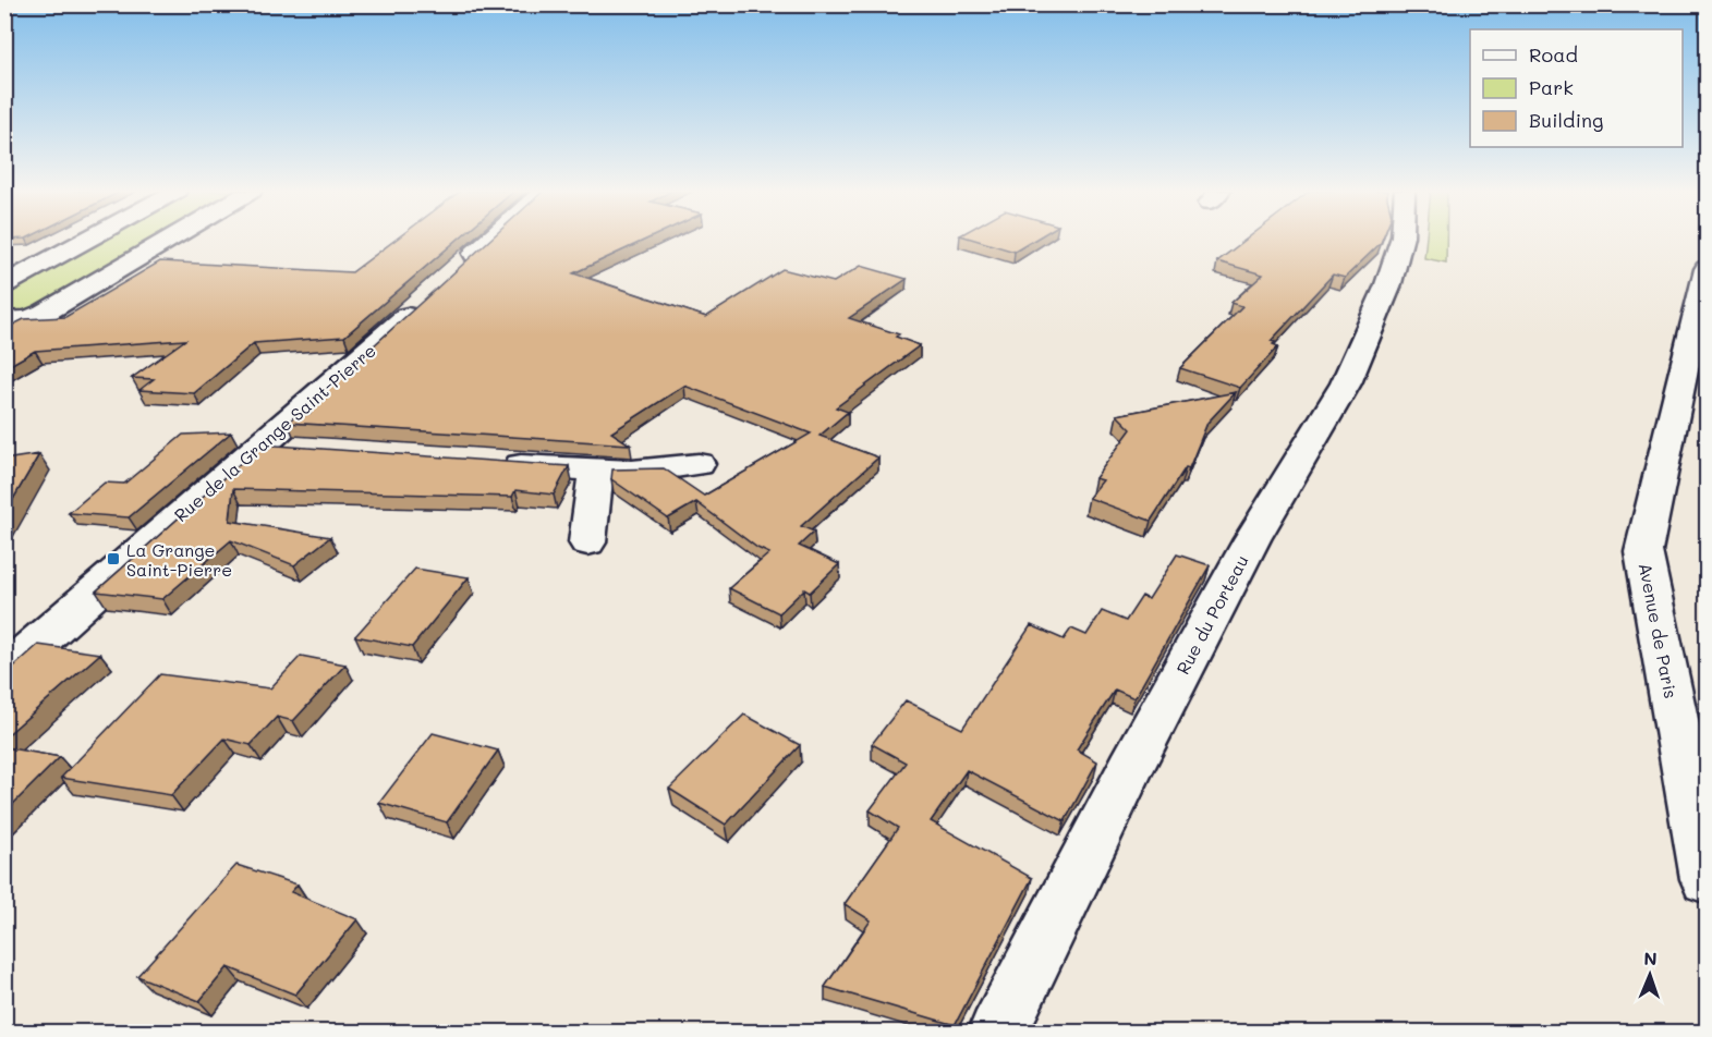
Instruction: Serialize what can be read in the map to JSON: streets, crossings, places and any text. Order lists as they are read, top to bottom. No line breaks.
{"streets":{"street":["Rue de la Grange Saint-Pierre","Rue du Porteau","Avenue de Paris"]},"places":{"transit":["La Grange Saint-Pierre"]},"legend":["Road","Park","Building"],"north":"top"}
